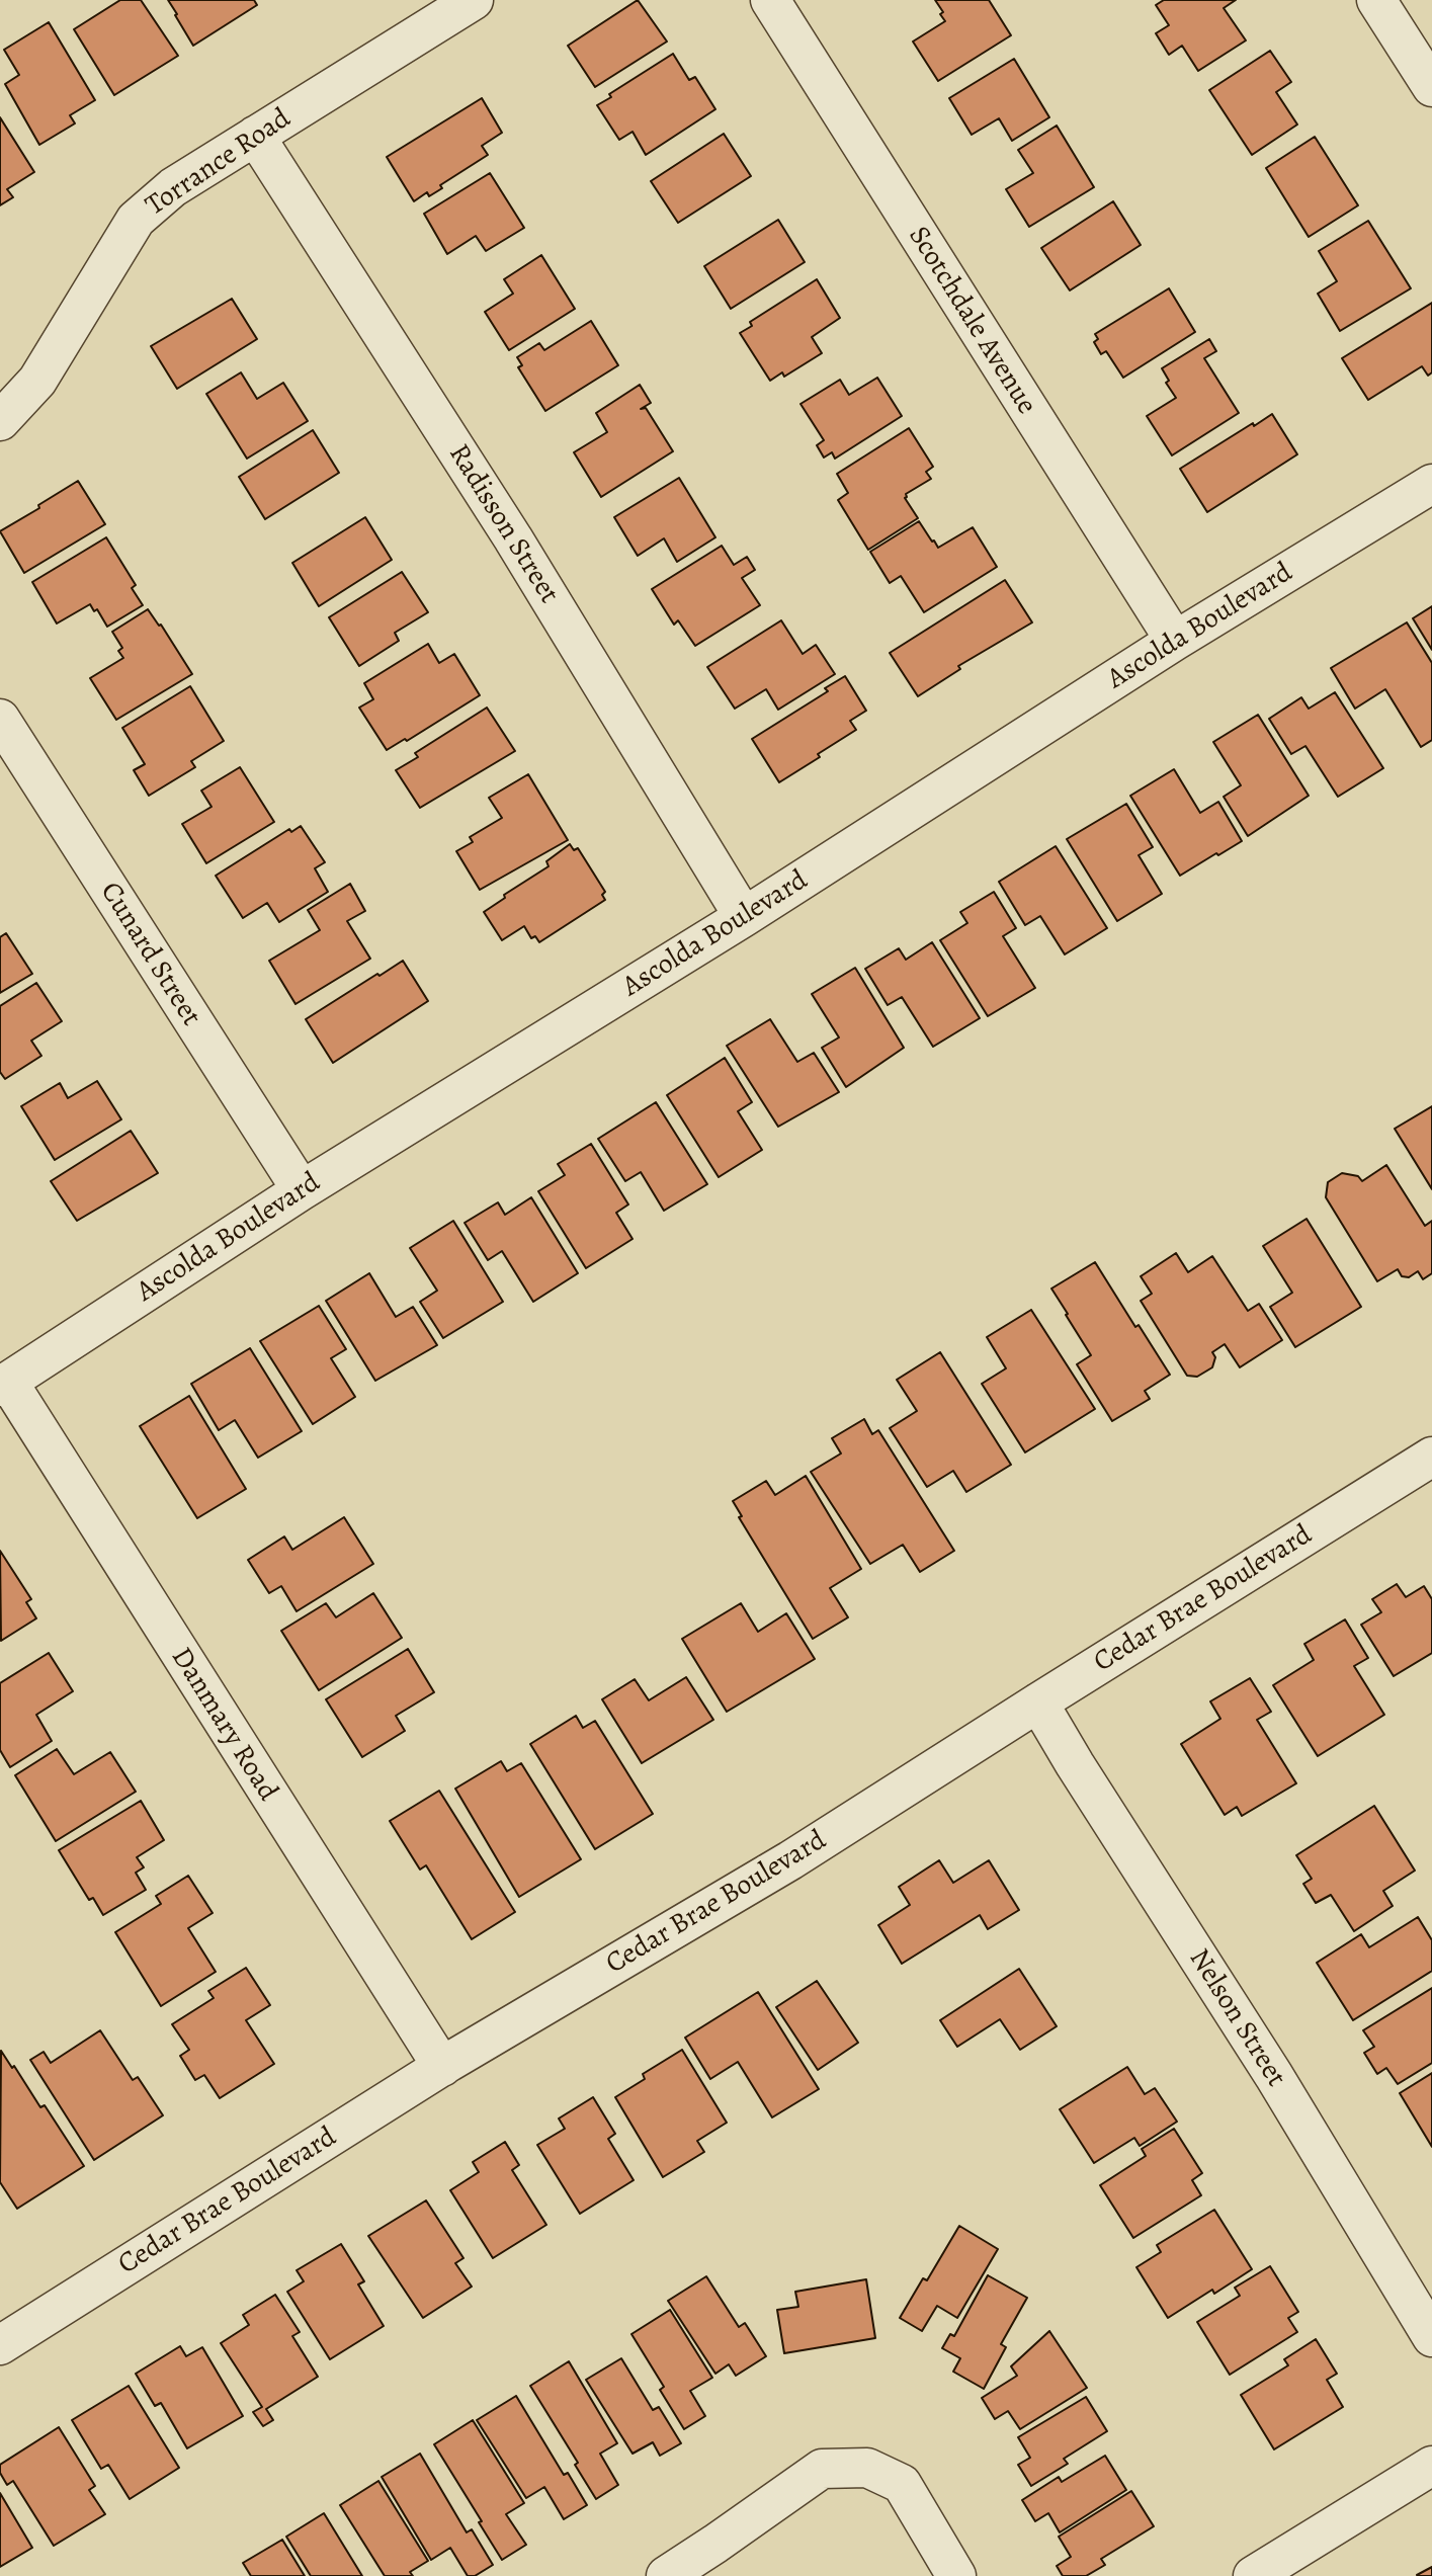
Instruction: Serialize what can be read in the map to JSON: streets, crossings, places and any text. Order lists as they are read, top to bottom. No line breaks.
{"streets":{"street":["Torrance Road","Scotchdale Avenue","Radisson Street","Ascolda Boulevard","Cunard Street","Cedar Brae Boulevard","Danmary Road","Nelson Street"]},"crossings":[["Torrance Road","Radisson Street"],["Scotchdale Avenue","Ascolda Boulevard"],["Radisson Street","Ascolda Boulevard"],["Ascolda Boulevard","Cunard Street"],["Ascolda Boulevard","Danmary Road"],["Cedar Brae Boulevard","Danmary Road"],["Cedar Brae Boulevard","Nelson Street"]]}
